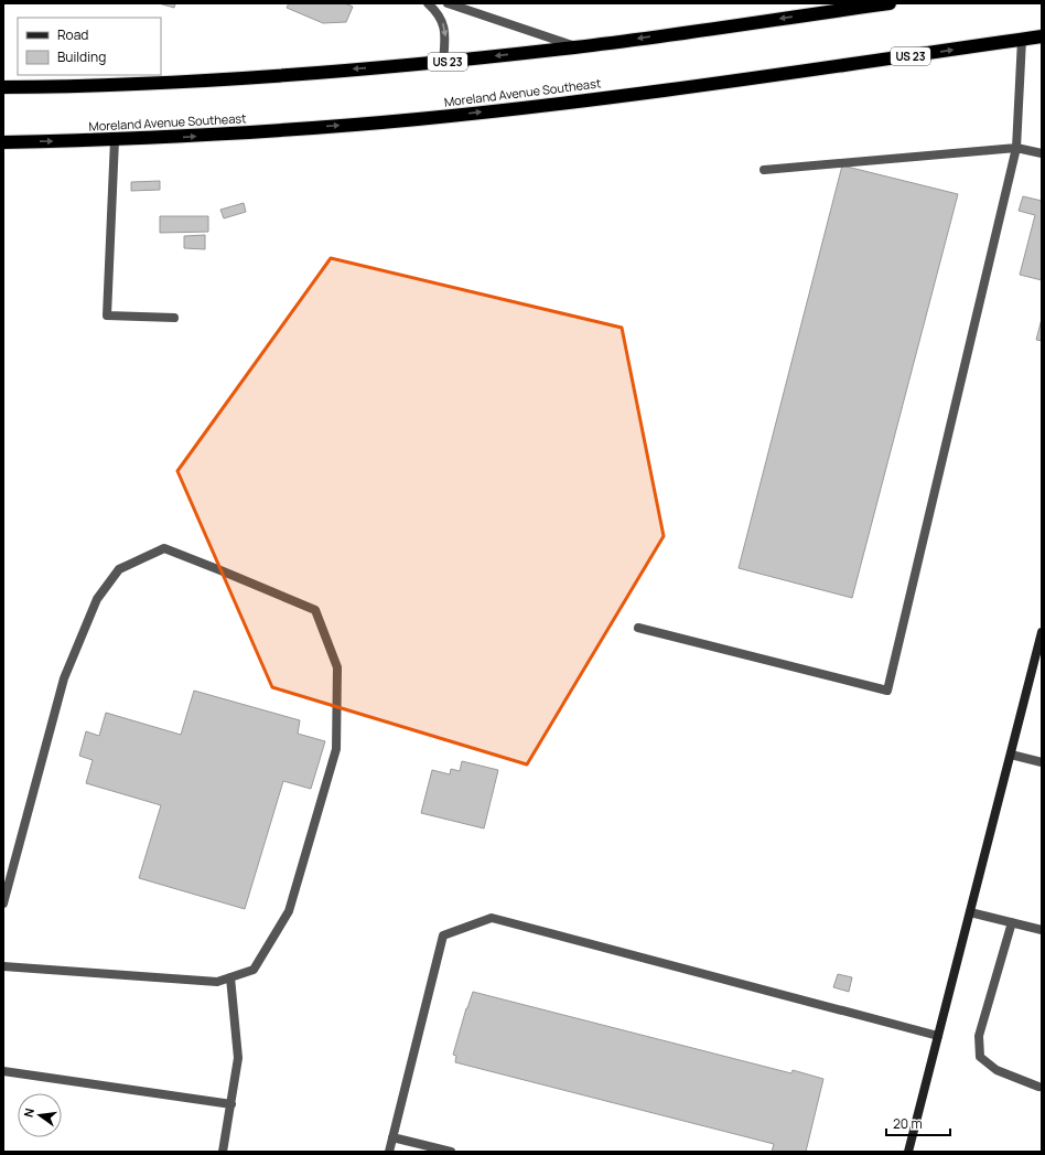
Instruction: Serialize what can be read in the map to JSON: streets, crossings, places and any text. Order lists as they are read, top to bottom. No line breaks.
{"streets":{"highway":["US 23","Moreland Avenue Southeast"]},"legend":["Road","Building"],"scale_bar":"20 m","north":"left"}
